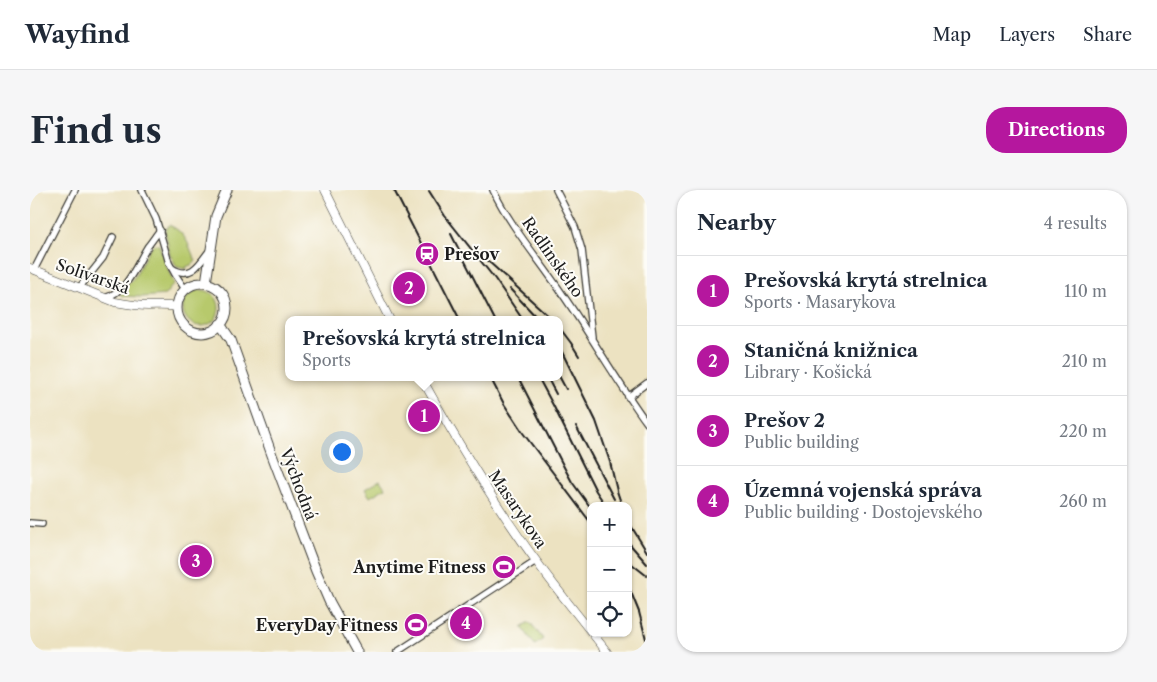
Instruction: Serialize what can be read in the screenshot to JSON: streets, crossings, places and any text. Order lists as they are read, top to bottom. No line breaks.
{"streets":{"main road":["Východná"],"street":["Radlinského","Solivarská","Masarykova"]},"crossings":[["Solivarská","Východná"]],"places":{"station":["Prešov"],"sports":["Anytime Fitness","EveryDay Fitness"]},"page":{"header":"Wayfind","nav":["Map","Layers","Share"],"buttons":"Directions","title":"Find us","heading":["Nearby","4 results"],"list":[{"mark":"1","name":"Prešovská krytá strelnica","note":"Sports · Masarykova","value":"110 m"},{"mark":"2","name":"Staničná knižnica","note":"Library · Košická","value":"210 m"},{"mark":"3","name":"Prešov 2","note":"Public building","value":"220 m"},{"mark":"4","name":"Územná vojenská správa","note":"Public building · Dostojevského","value":"260 m"}],"pins":["2","1","3","4"],"popup":["Prešovská krytá strelnica","Sports"],"map_buttons":["+","−"]}}
